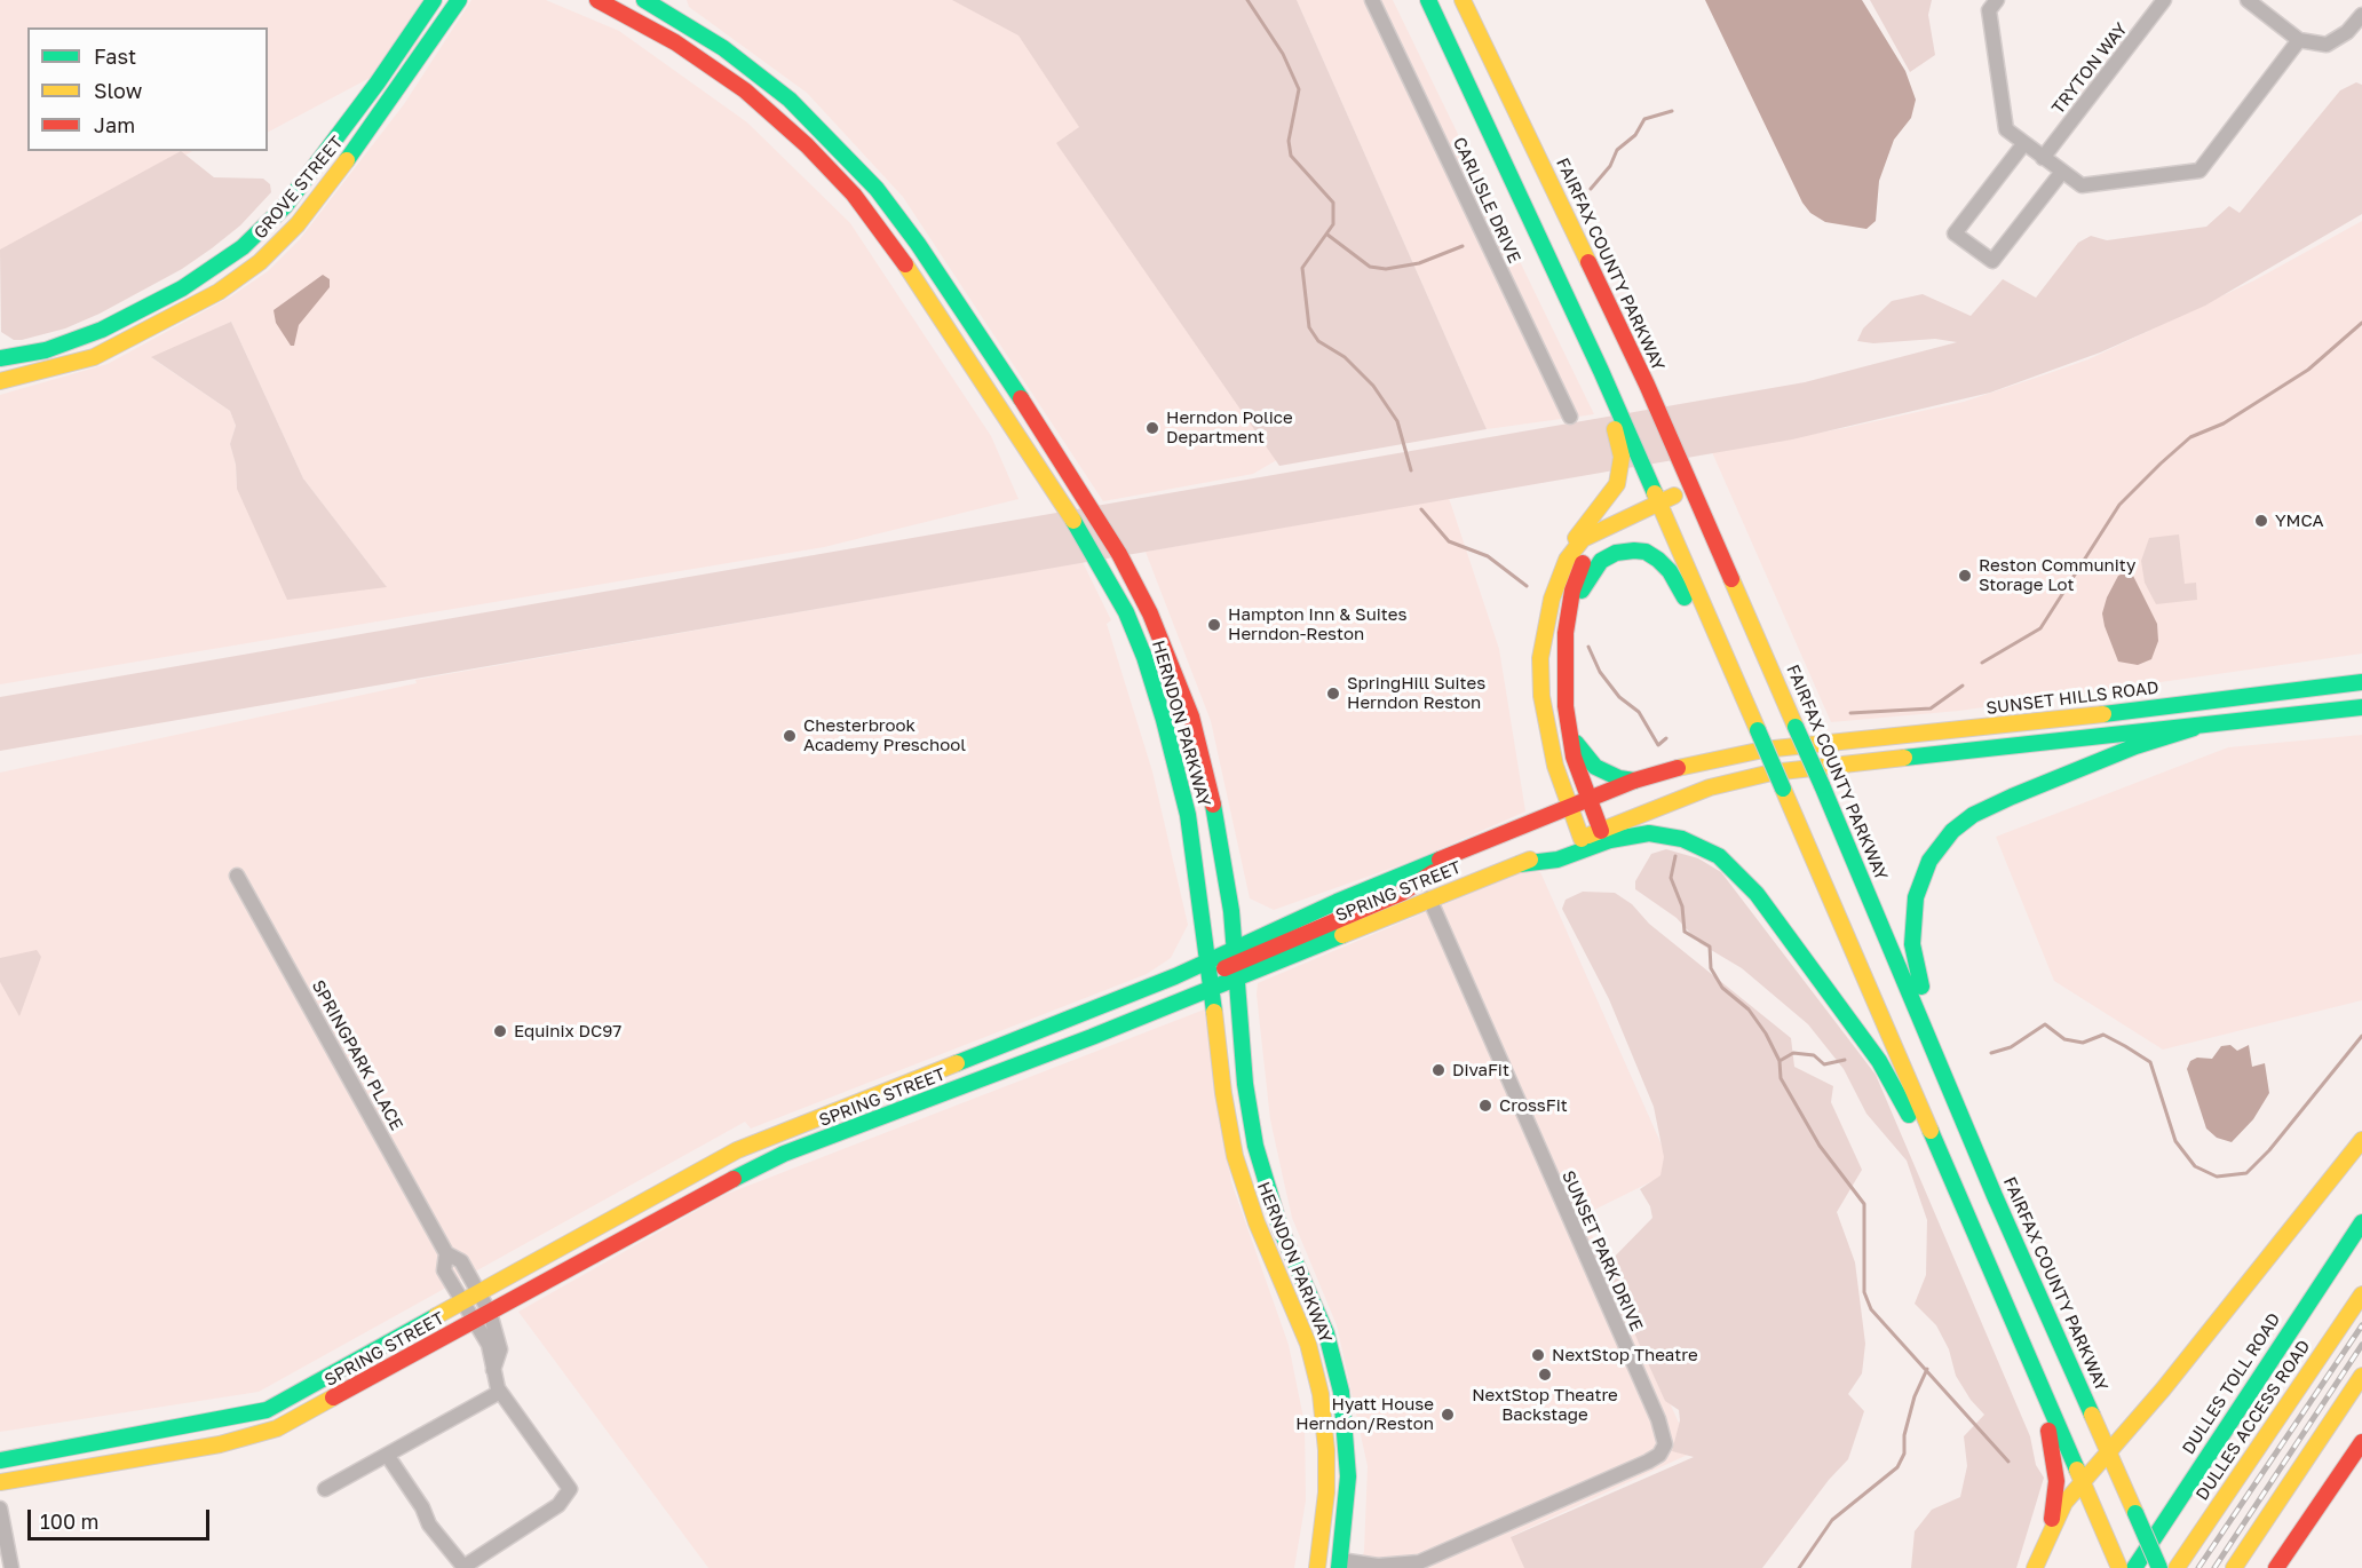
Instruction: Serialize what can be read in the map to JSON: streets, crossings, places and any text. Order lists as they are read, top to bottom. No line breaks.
{"streets":{"main road":["GROVE STREET","FAIRFAX COUNTY PARKWAY","SUNSET HILLS ROAD","HERNDON PARKWAY","SPRING STREET","DULLES TOLL ROAD","DULLES ACCESS ROAD"],"street":["TRYTON WAY","CARLISLE DRIVE","SPRINGPARK PLACE","SUNSET PARK DRIVE"]},"crossings":[["SUNSET HILLS ROAD","SPRING STREET"],["HERNDON PARKWAY","SPRING STREET"],["HERNDON PARKWAY","SUNSET PARK DRIVE"],["SPRING STREET","SPRINGPARK PLACE"],["SPRING STREET","SUNSET PARK DRIVE"]],"places":["Herndon Police Department","YMCA","Reston Community Storage Lot","Hampton Inn & Suites Herndon-Reston","SpringHill Suites Herndon Reston","Chesterbrook Academy Preschool","Equinix DC97","DivaFit","CrossFit","NextStop Theatre","NextStop Theatre Backstage","Hyatt House Herndon/Reston"],"legend":["Fast","Slow","Jam"],"scale_bar":"100 m"}
